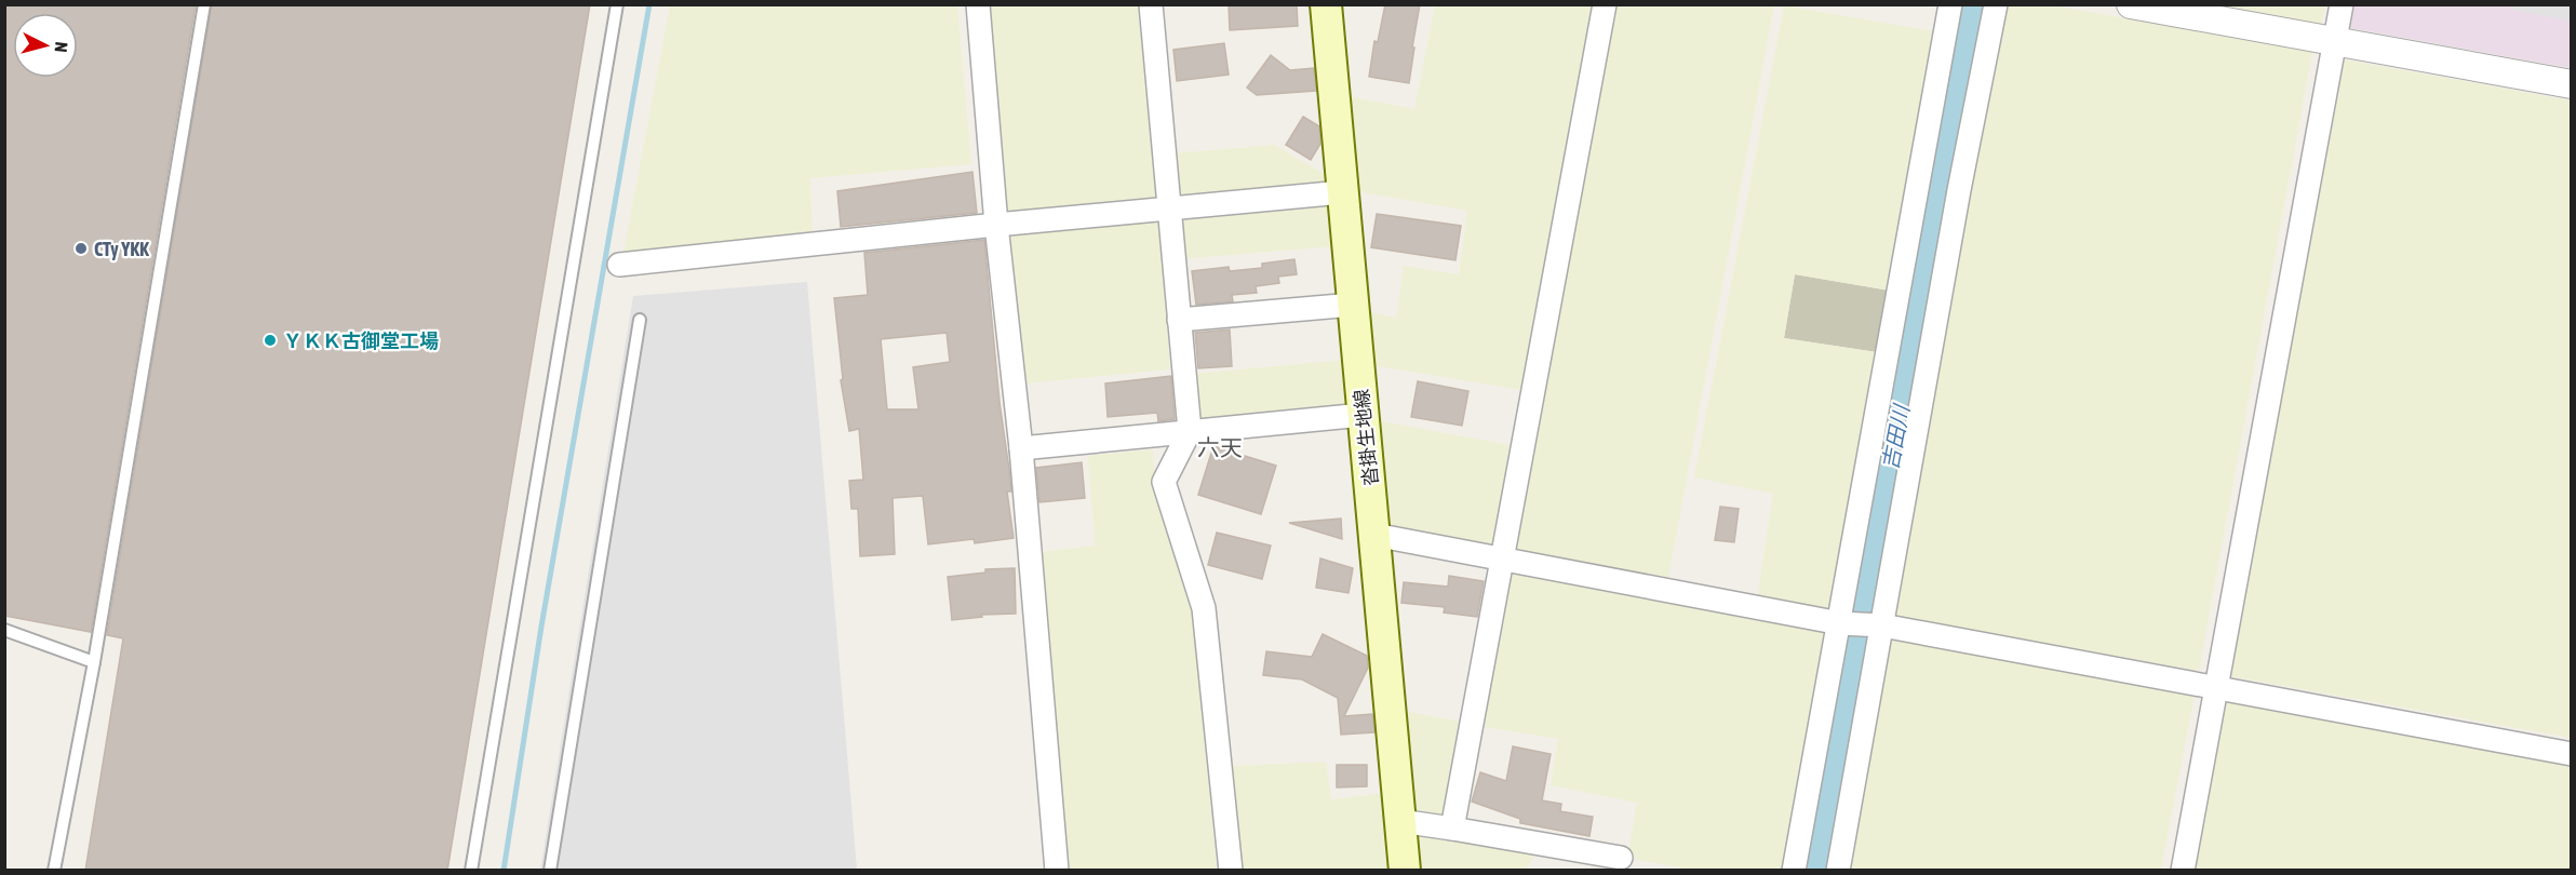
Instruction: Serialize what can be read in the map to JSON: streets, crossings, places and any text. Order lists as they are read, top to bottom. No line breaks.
{"streets":{"main road":["沓掛生地線"]},"districts":["六天"],"water":["吉田川"],"places":["CTy YKK","ＹＫＫ古御堂工場"],"north":"right"}
